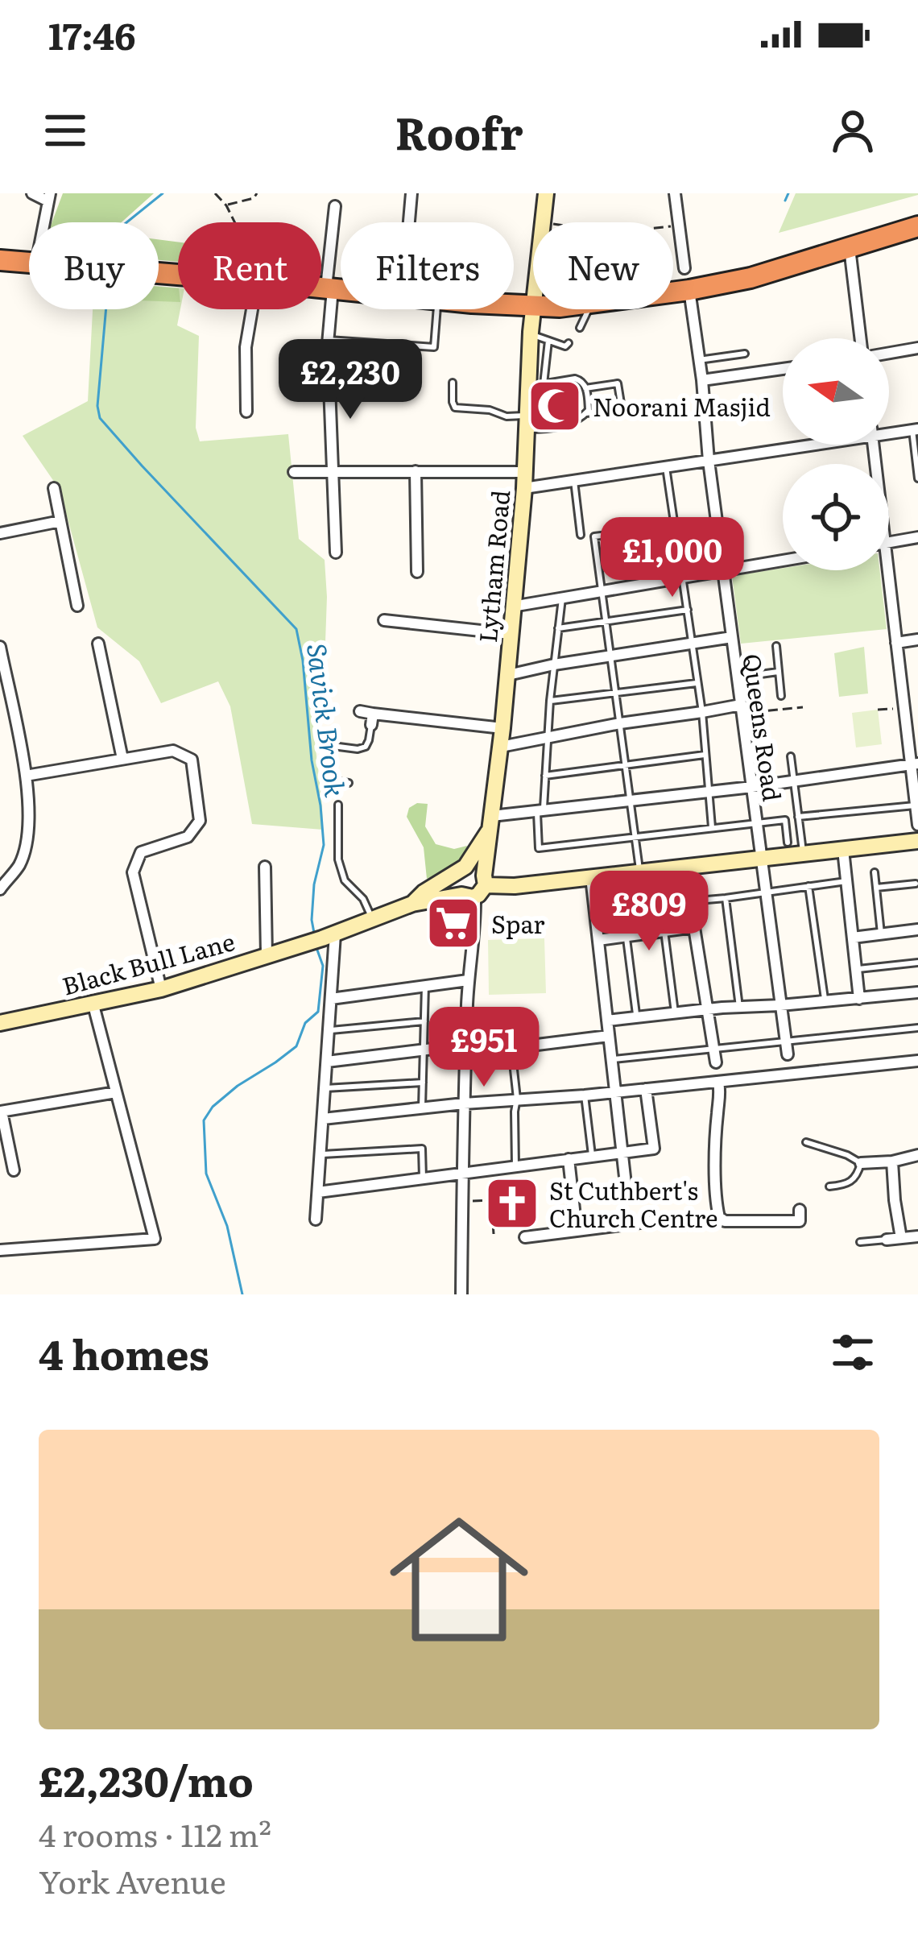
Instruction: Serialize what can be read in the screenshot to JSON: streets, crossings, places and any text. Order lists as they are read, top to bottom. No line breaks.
{"streets":{"street":["Lytham Road","Queens Road","Black Bull Lane"]},"crossings":[["Lytham Road","Black Bull Lane"]],"water":["Savick Brook"],"places":{"mosque":["Noorani Masjid"],"supermarket":["Spar"],"church":["St Cuthbert's Church Centre"]},"north":"left","page":{"status":"17:46","header":"Roofr","chip":["Buy","Rent","Filters","New"],"price":["£2,230","£1,000","£809","£951"],"heading":"4 homes","list":[{"name":"£2,230/mo","note":"4 rooms · 112 m² · York Avenue"}]}}
